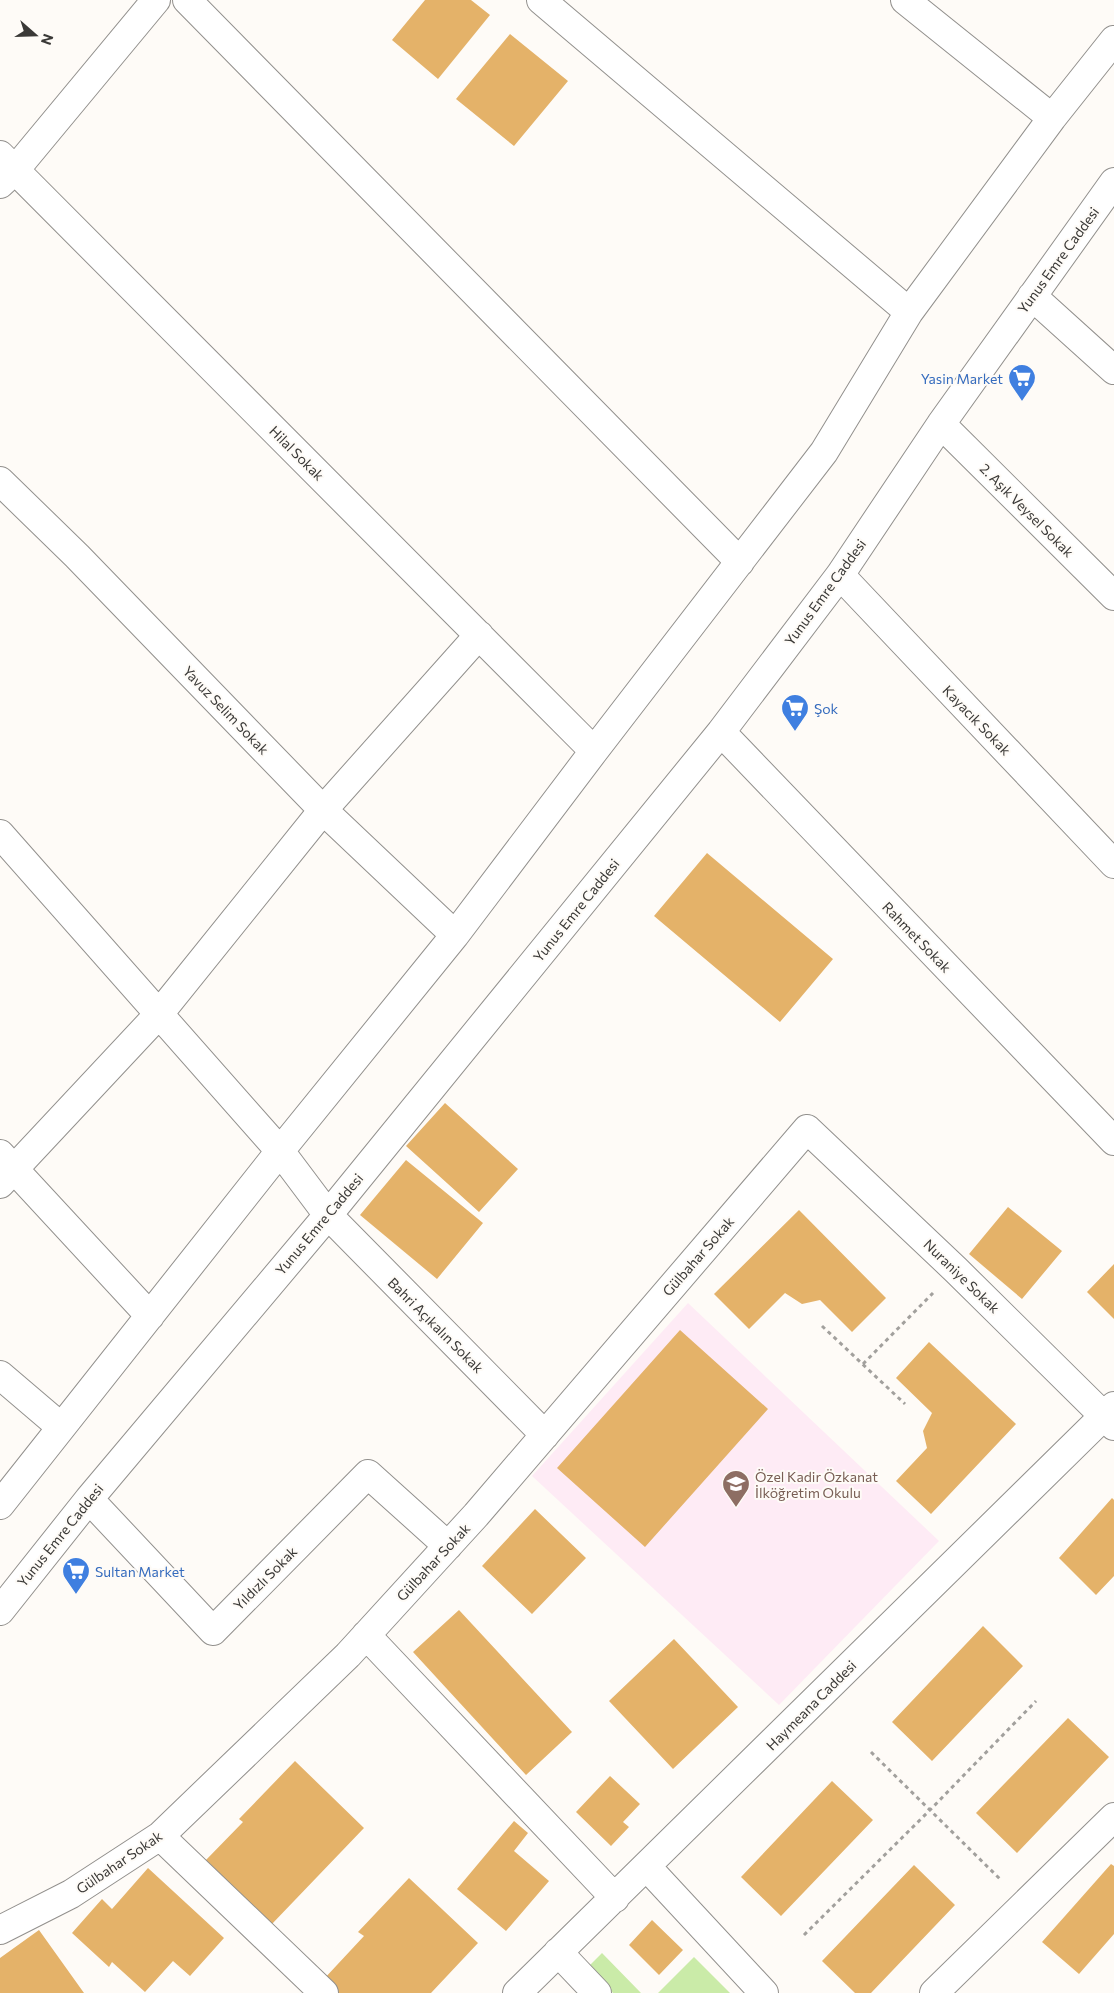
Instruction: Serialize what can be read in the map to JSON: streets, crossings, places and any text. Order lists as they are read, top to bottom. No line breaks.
{"streets":{"street":["Yunus Emre Caddesi","Hilal Sokak","2. Aşık Veysel Sokak","Yavuz Selim Sokak","Kayacık Sokak","Rahmet Sokak","Gülbahar Sokak","Nuraniye Sokak","Bahri Açıkalın Sokak","Yıldızlı Sokak","Haymeana Caddesi"]},"crossings":[["Yunus Emre Caddesi","2. Aşık Veysel Sokak"],["Yunus Emre Caddesi","Kayacık Sokak"],["Yunus Emre Caddesi","Rahmet Sokak"],["Yunus Emre Caddesi","Bahri Açıkalın Sokak"],["Yunus Emre Caddesi","Yıldızlı Sokak"],["Gülbahar Sokak","Nuraniye Sokak"],["Gülbahar Sokak","Bahri Açıkalın Sokak"],["Gülbahar Sokak","Yıldızlı Sokak"],["Nuraniye Sokak","Haymeana Caddesi"]],"places":{"supermarket":["Yasin Market","Şok","Sultan Market"],"school or university":["Özel Kadir Özkanat İlköğretim Okulu"]},"north":"right"}
